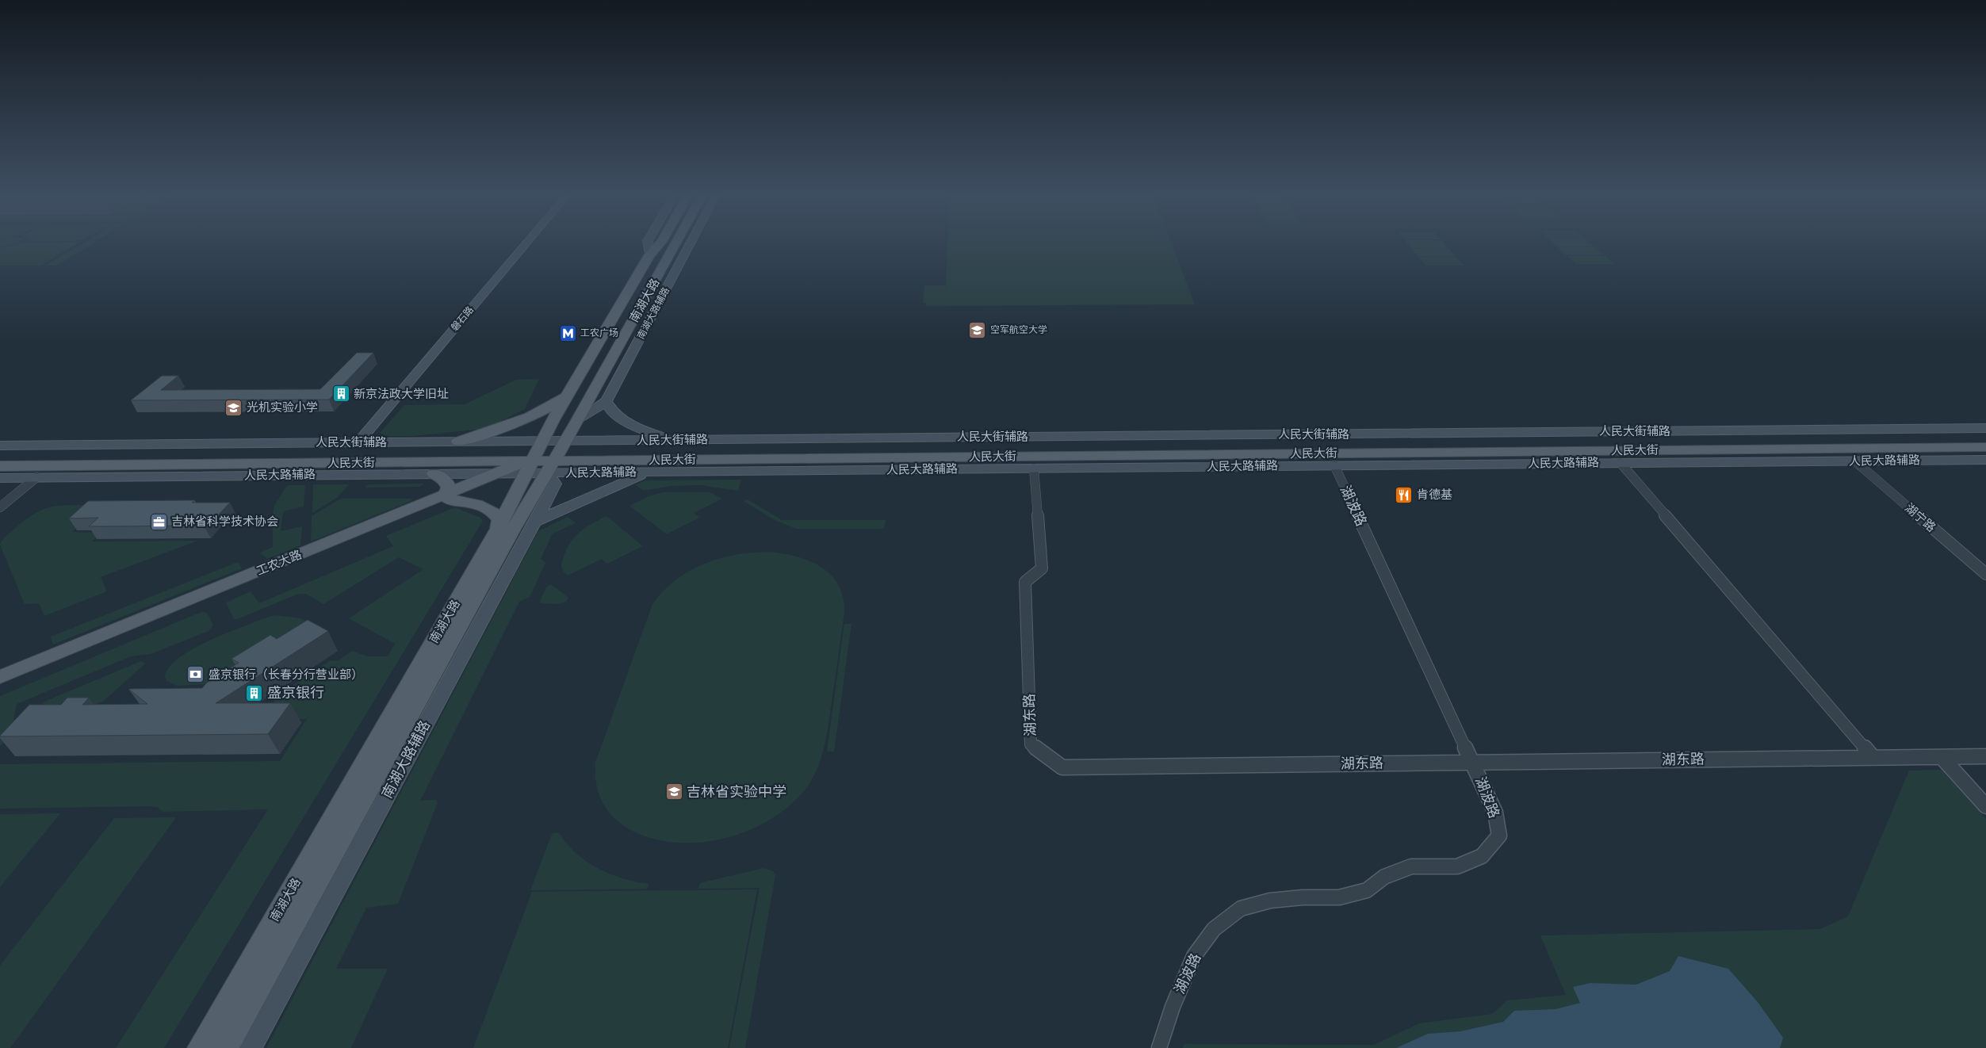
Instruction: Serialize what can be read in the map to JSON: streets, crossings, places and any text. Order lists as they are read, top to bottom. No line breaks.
{"streets":{"main road":["南湖大路","南湖大路辅路","磐石路","人民大街辅路","人民大街","人民大路辅路","工农大路"],"street":["湖波路","湖宁路","湖东路"]},"crossings":[["南湖大路","南湖大路辅路"],["南湖大路","人民大街辅路"],["南湖大路","人民大街"],["南湖大路","人民大路辅路"],["南湖大路","工农大路"],["南湖大路辅路","人民大街辅路"],["南湖大路辅路","人民大街"],["南湖大路辅路","人民大路辅路"],["南湖大路辅路","工农大路"],["磐石路","人民大街辅路"],["人民大街辅路","人民大街"],["人民大街辅路","人民大路辅路"],["人民大街辅路","工农大路"],["人民大街","人民大路辅路"],["人民大街","工农大路"],["人民大路辅路","湖波路"],["人民大路辅路","湖宁路"],["人民大路辅路","工农大路"],["人民大路辅路","湖东路"],["湖波路","湖东路"]],"places":{"school or university":["空军航空大学","光机实验小学","吉林省实验中学"],"metro station":["工农广场"],"building":["新京法政大学旧址","盛京银行"],"restaurant":["肯德基"],"office":["吉林省科学技术协会"],"bank":["盛京银行（长春分行营业部）"]}}
